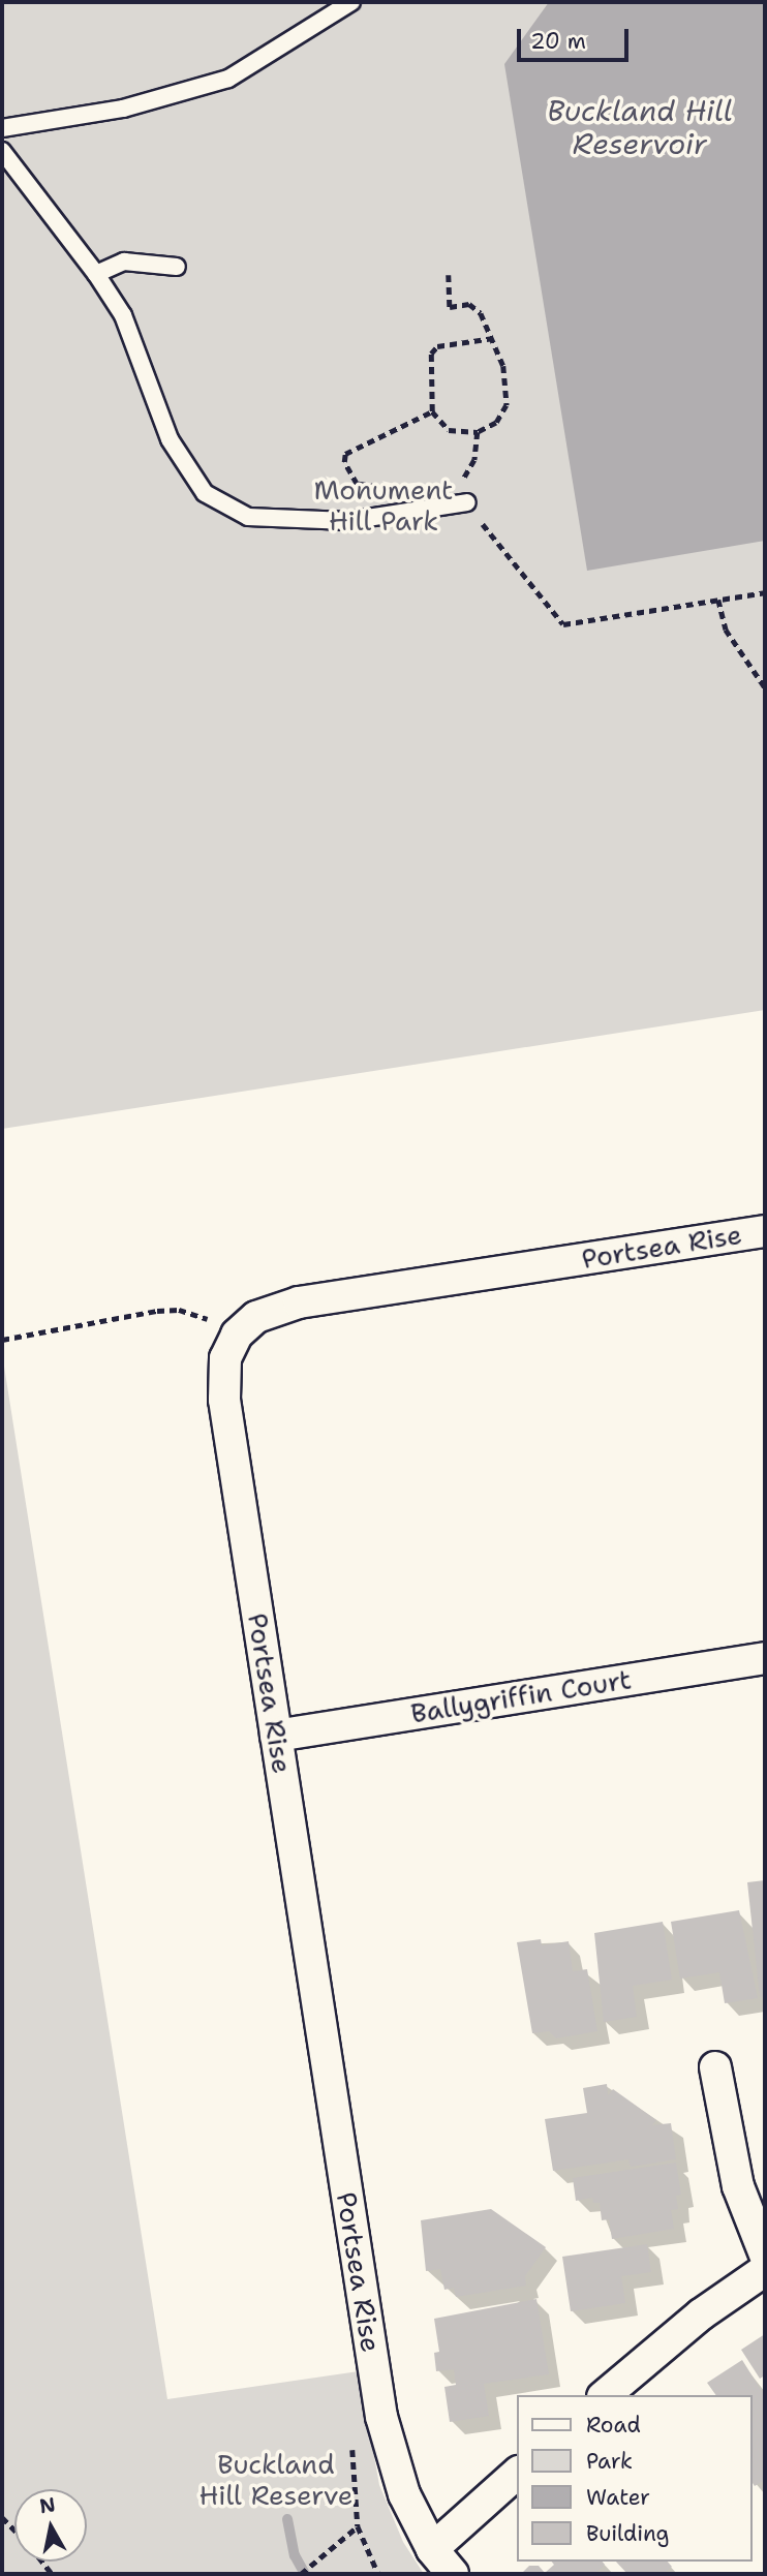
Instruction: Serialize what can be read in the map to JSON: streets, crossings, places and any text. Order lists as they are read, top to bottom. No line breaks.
{"streets":{"street":["Portsea Rise","Ballygriffin Court"]},"crossings":[["Portsea Rise","Ballygriffin Court"]],"water":["Buckland Hill Reservoir"],"parks":["Monument Hill Park","Buckland Hill Reserve"],"legend":["Road","Park","Water","Building"],"scale_bar":"20 m","north":"top"}
